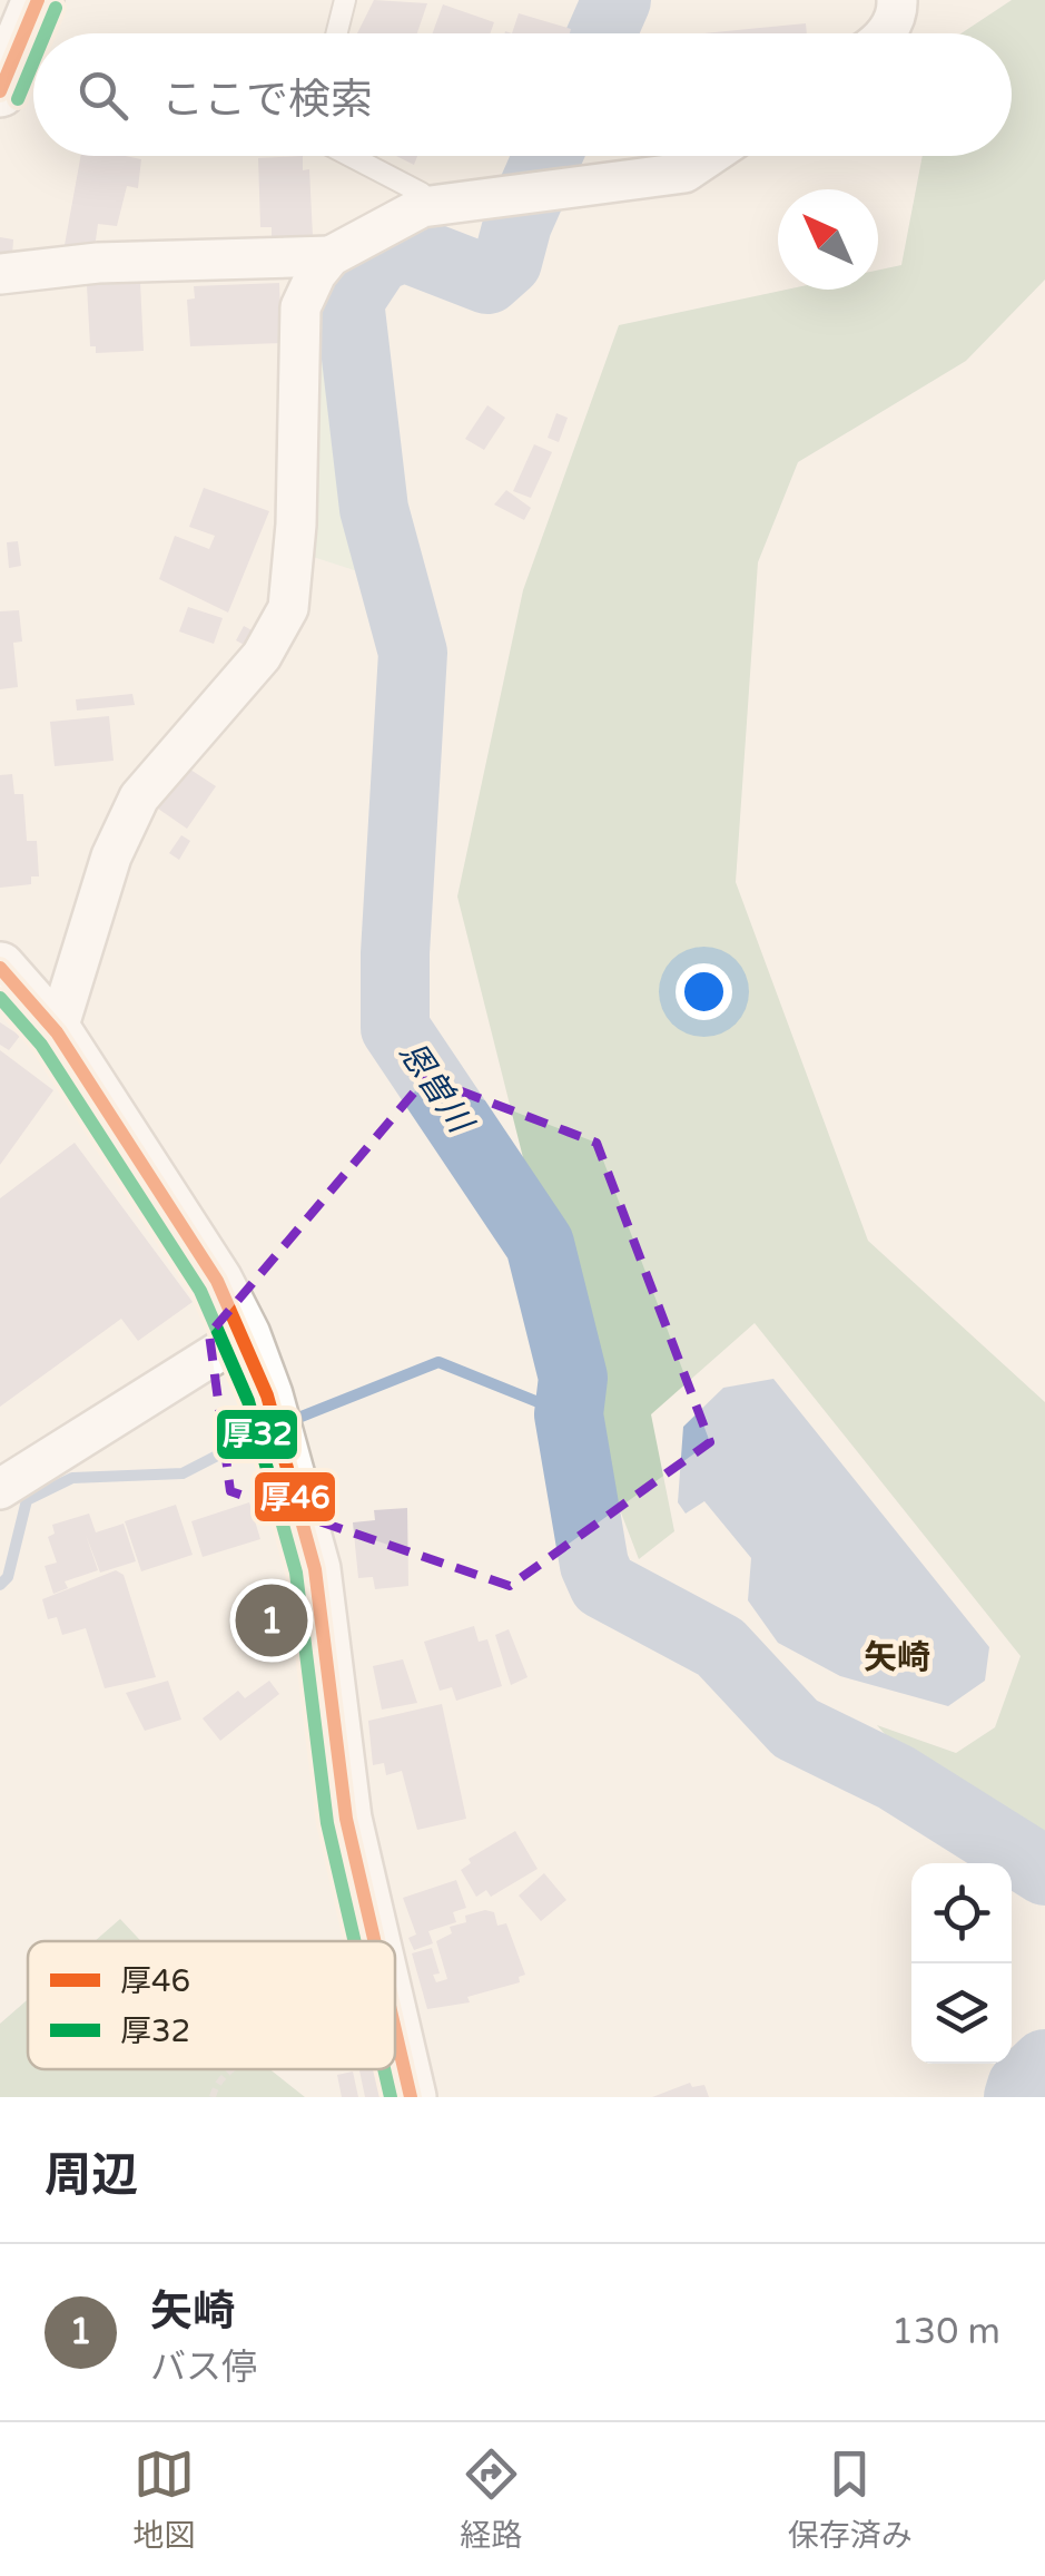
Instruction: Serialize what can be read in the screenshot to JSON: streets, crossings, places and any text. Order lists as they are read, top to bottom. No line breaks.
{"districts":["矢崎"],"water":["恩曽川"],"lines":["transit line 厚46","transit line 厚32"],"legend":["厚46","厚32"],"north":"top left","page":{"search":"ここで検索","pins":"1","heading":"周辺","list":[{"mark":"1","name":"矢崎","note":"バス停","value":"130 m"}],"nav":["地図","経路","保存済み"]}}
